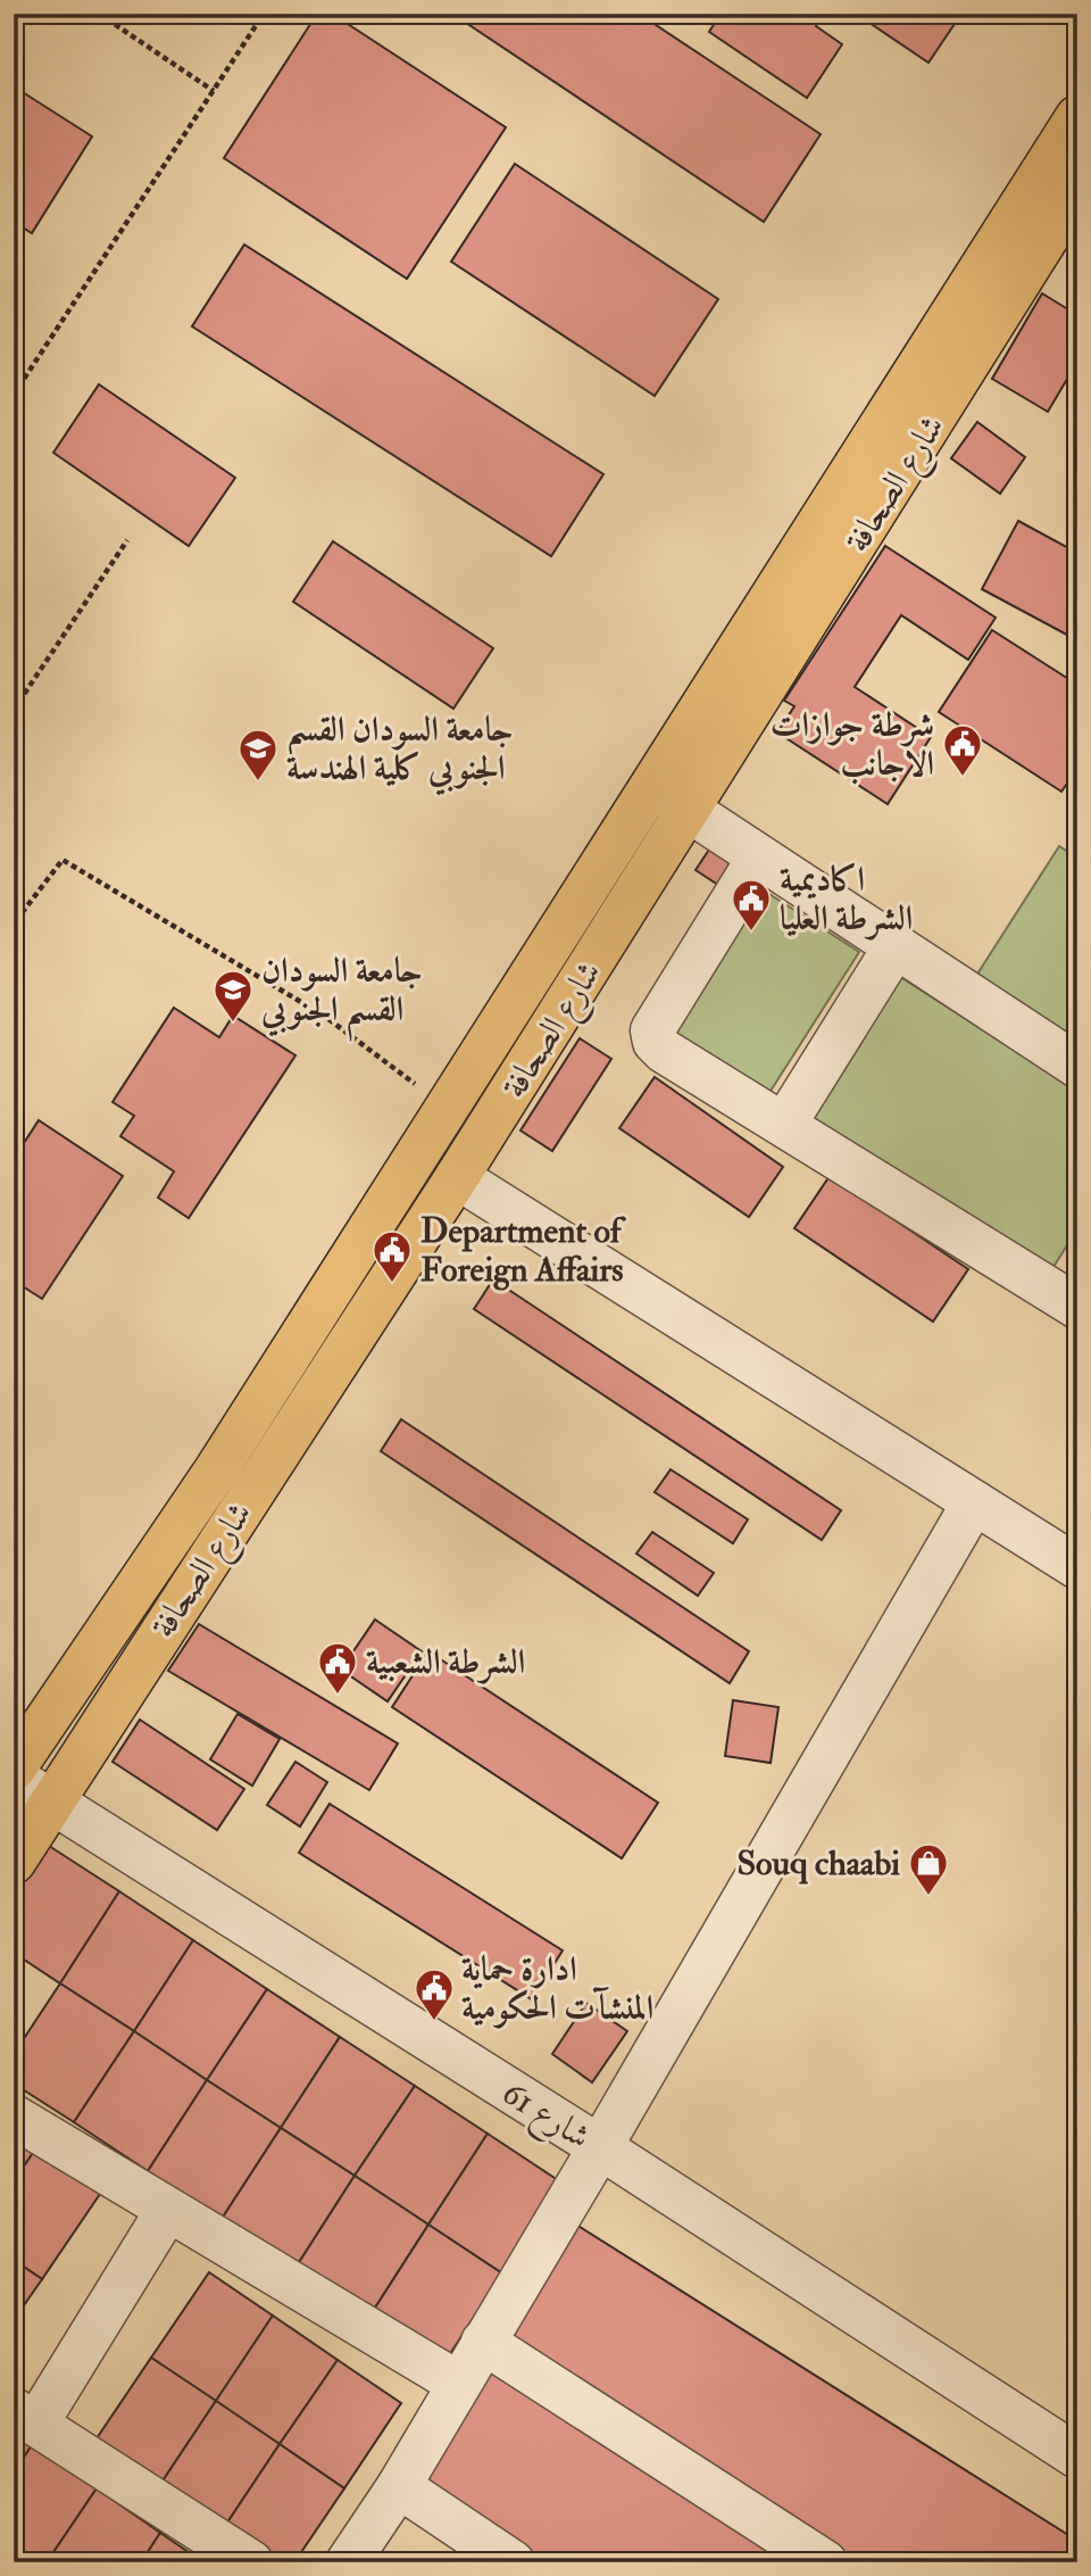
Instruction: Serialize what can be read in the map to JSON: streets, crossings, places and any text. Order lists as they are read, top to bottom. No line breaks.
{"streets":{"main road":["شارع الصحافة"],"street":["شارع 61"]},"crossings":[["شارع الصحافة","شارع 61"]],"places":{"public building":["شرطة جوازات الاجانب","اكاديمية الشرطة العليا","Department of Foreign Affairs","الشرطة الشعبية","ادارة حماية المنشآت الحكومية"],"school or university":["جامعة السودان القسم الجنوبي كلية الهندسة","جامعة السودان القسم الجنوبي"],"shop":["Souq chaabi"]}}
